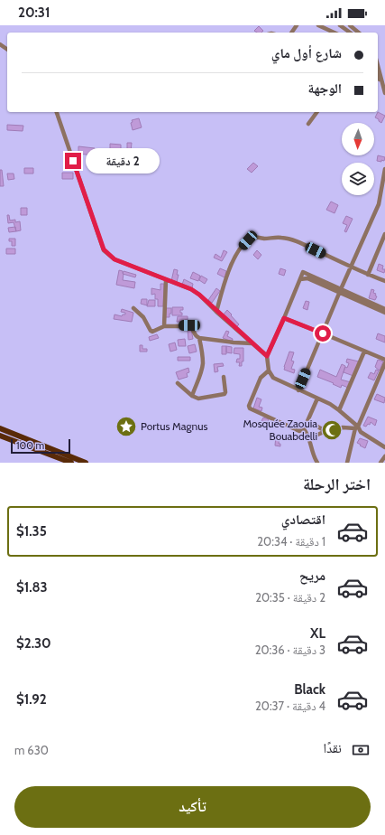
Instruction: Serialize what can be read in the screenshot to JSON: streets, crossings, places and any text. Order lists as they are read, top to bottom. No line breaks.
{"places":{"place":["Portus Magnus"],"mosque":["Mosquée Zaouia Bouabdelli"]},"scale_bar":"100 m","north":"bottom","page":{"status":"20:31","banner":["شارع أول ماي","الوجهة"],"bubble":"2 دقيقة","scale":"100 m","heading":"اختر الرحلة","list":[{"name":"اقتصادي","note":"1 دقيقة · 20:34","value":"$1.35"},{"name":"مريح","note":"2 دقيقة · 20:35","value":"$1.83"},{"name":"XL","note":"3 دقيقة · 20:36","value":"$2.30"},{"name":"Black","note":"4 دقيقة · 20:37","value":"$1.92"}],"pay":["نقدًا","630 m"],"buttons":"تأكيد"}}
